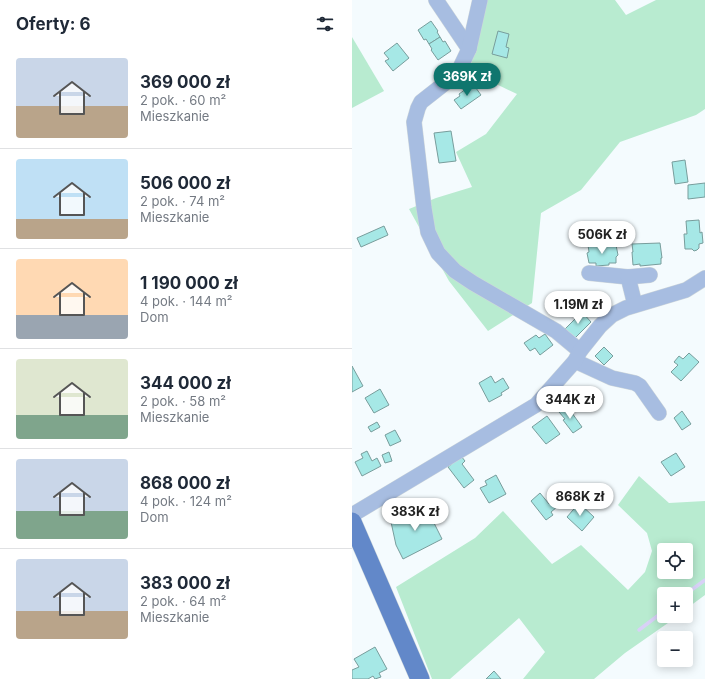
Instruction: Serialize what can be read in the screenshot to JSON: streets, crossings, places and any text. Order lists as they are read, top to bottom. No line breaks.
{"page":{"heading":"Oferty: 6","list":[{"name":"369 000 zł","note":"2 pok. · 60 m² · Mieszkanie"},{"name":"506 000 zł","note":"2 pok. · 74 m² · Mieszkanie"},{"name":"1 190 000 zł","note":"4 pok. · 144 m² · Dom"},{"name":"344 000 zł","note":"2 pok. · 58 m² · Mieszkanie"},{"name":"868 000 zł","note":"4 pok. · 124 m² · Dom"},{"name":"383 000 zł","note":"2 pok. · 64 m² · Mieszkanie"}],"price":["369K zł","506K zł","1.19M zł","344K zł","868K zł","383K zł"],"map_buttons":["+","−"]}}
